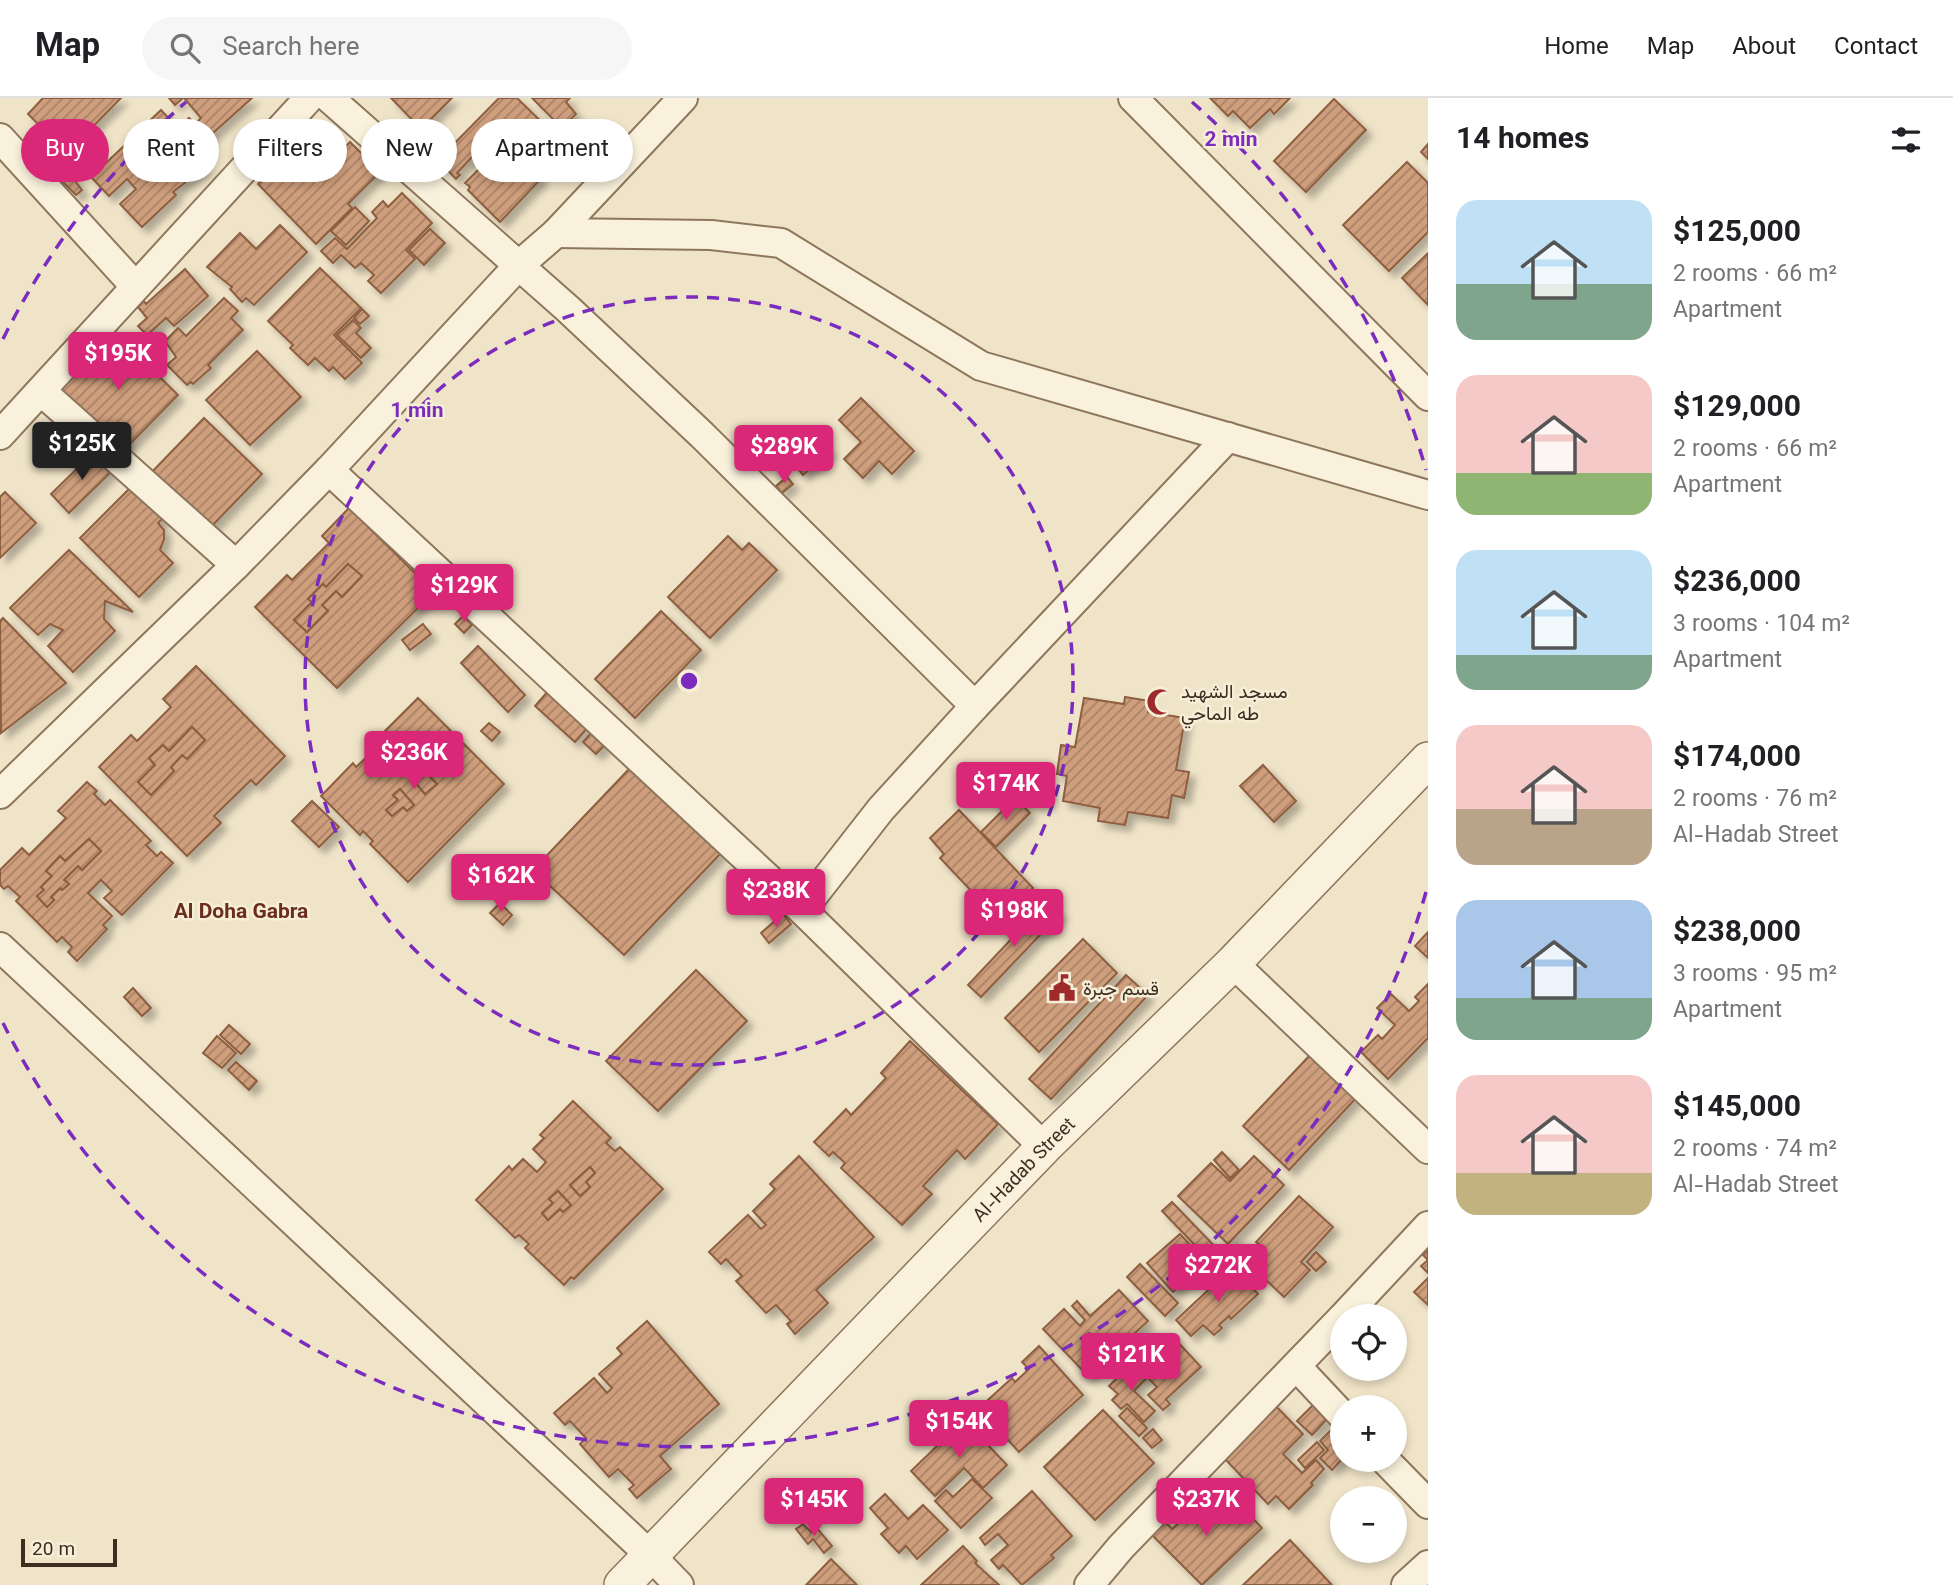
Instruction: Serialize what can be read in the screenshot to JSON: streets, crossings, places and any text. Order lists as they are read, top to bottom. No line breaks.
{"streets":{"street":["Al-Hadab Street"]},"districts":["Al Doha Gabra"],"places":{"mosque":["مسجد الشهيد طه الماحي"],"public building":["قسم جبرة"]},"scale_bar":"20 m","page":{"header":"Map","search":"Search here","nav":["Home","Map","About","Contact"],"heading":"14 homes","chip":["Buy","Rent","Filters","New","Apartment"],"list":[{"name":"$125,000","note":"2 rooms · 66 m² · Apartment"},{"name":"$129,000","note":"2 rooms · 66 m² · Apartment"},{"name":"$236,000","note":"3 rooms · 104 m² · Apartment"},{"name":"$174,000","note":"2 rooms · 76 m² · Al-Hadab Street"},{"name":"$238,000","note":"3 rooms · 95 m² · Apartment"},{"name":"$145,000","note":"2 rooms · 74 m² · Al-Hadab Street"}],"price":["$195K","$125K","$289K","$129K","$236K","$174K","$162K","$238K","$198K","$272K","$121K","$154K","$145K","$237K"],"map_buttons":["+","−"],"scale":"20 m"},"rings":["2 min","1 min"]}
